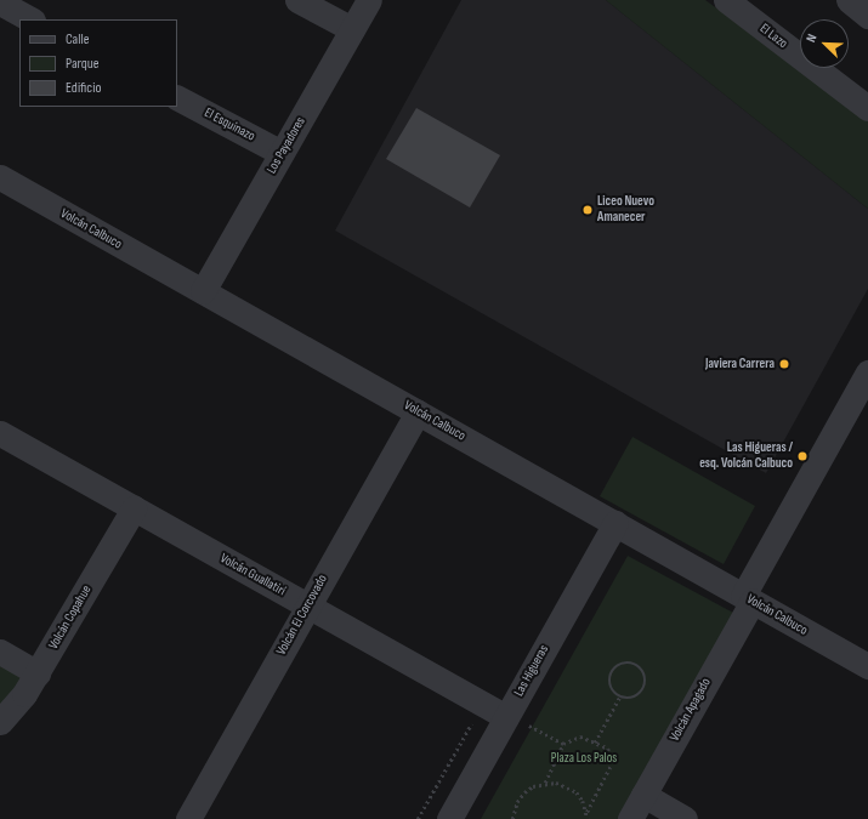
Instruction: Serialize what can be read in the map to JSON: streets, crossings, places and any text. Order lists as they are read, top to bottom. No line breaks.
{"streets":{"street":["El Lazo","El Esquinazo","Los Payadores","Volcán Calbuco","Volcán Guallatiri","Volcán El Corcovado","Volcán Copahue","Las Higueras","Volcán Apagado"]},"crossings":[["El Esquinazo","Los Payadores"],["Los Payadores","Volcán Calbuco"],["Volcán Calbuco","Volcán El Corcovado"],["Volcán Calbuco","Las Higueras"],["Volcán Calbuco","Volcán Apagado"],["Volcán Guallatiri","Volcán El Corcovado"],["Volcán Guallatiri","Volcán Copahue"],["Volcán Guallatiri","Las Higueras"]],"parks":["Plaza Los Palos"],"places":["Liceo Nuevo Amanecer","Javiera Carrera","Las Higueras / esq. Volcán Calbuco"],"legend":["Calle","Parque","Edificio"],"north":"top left"}
